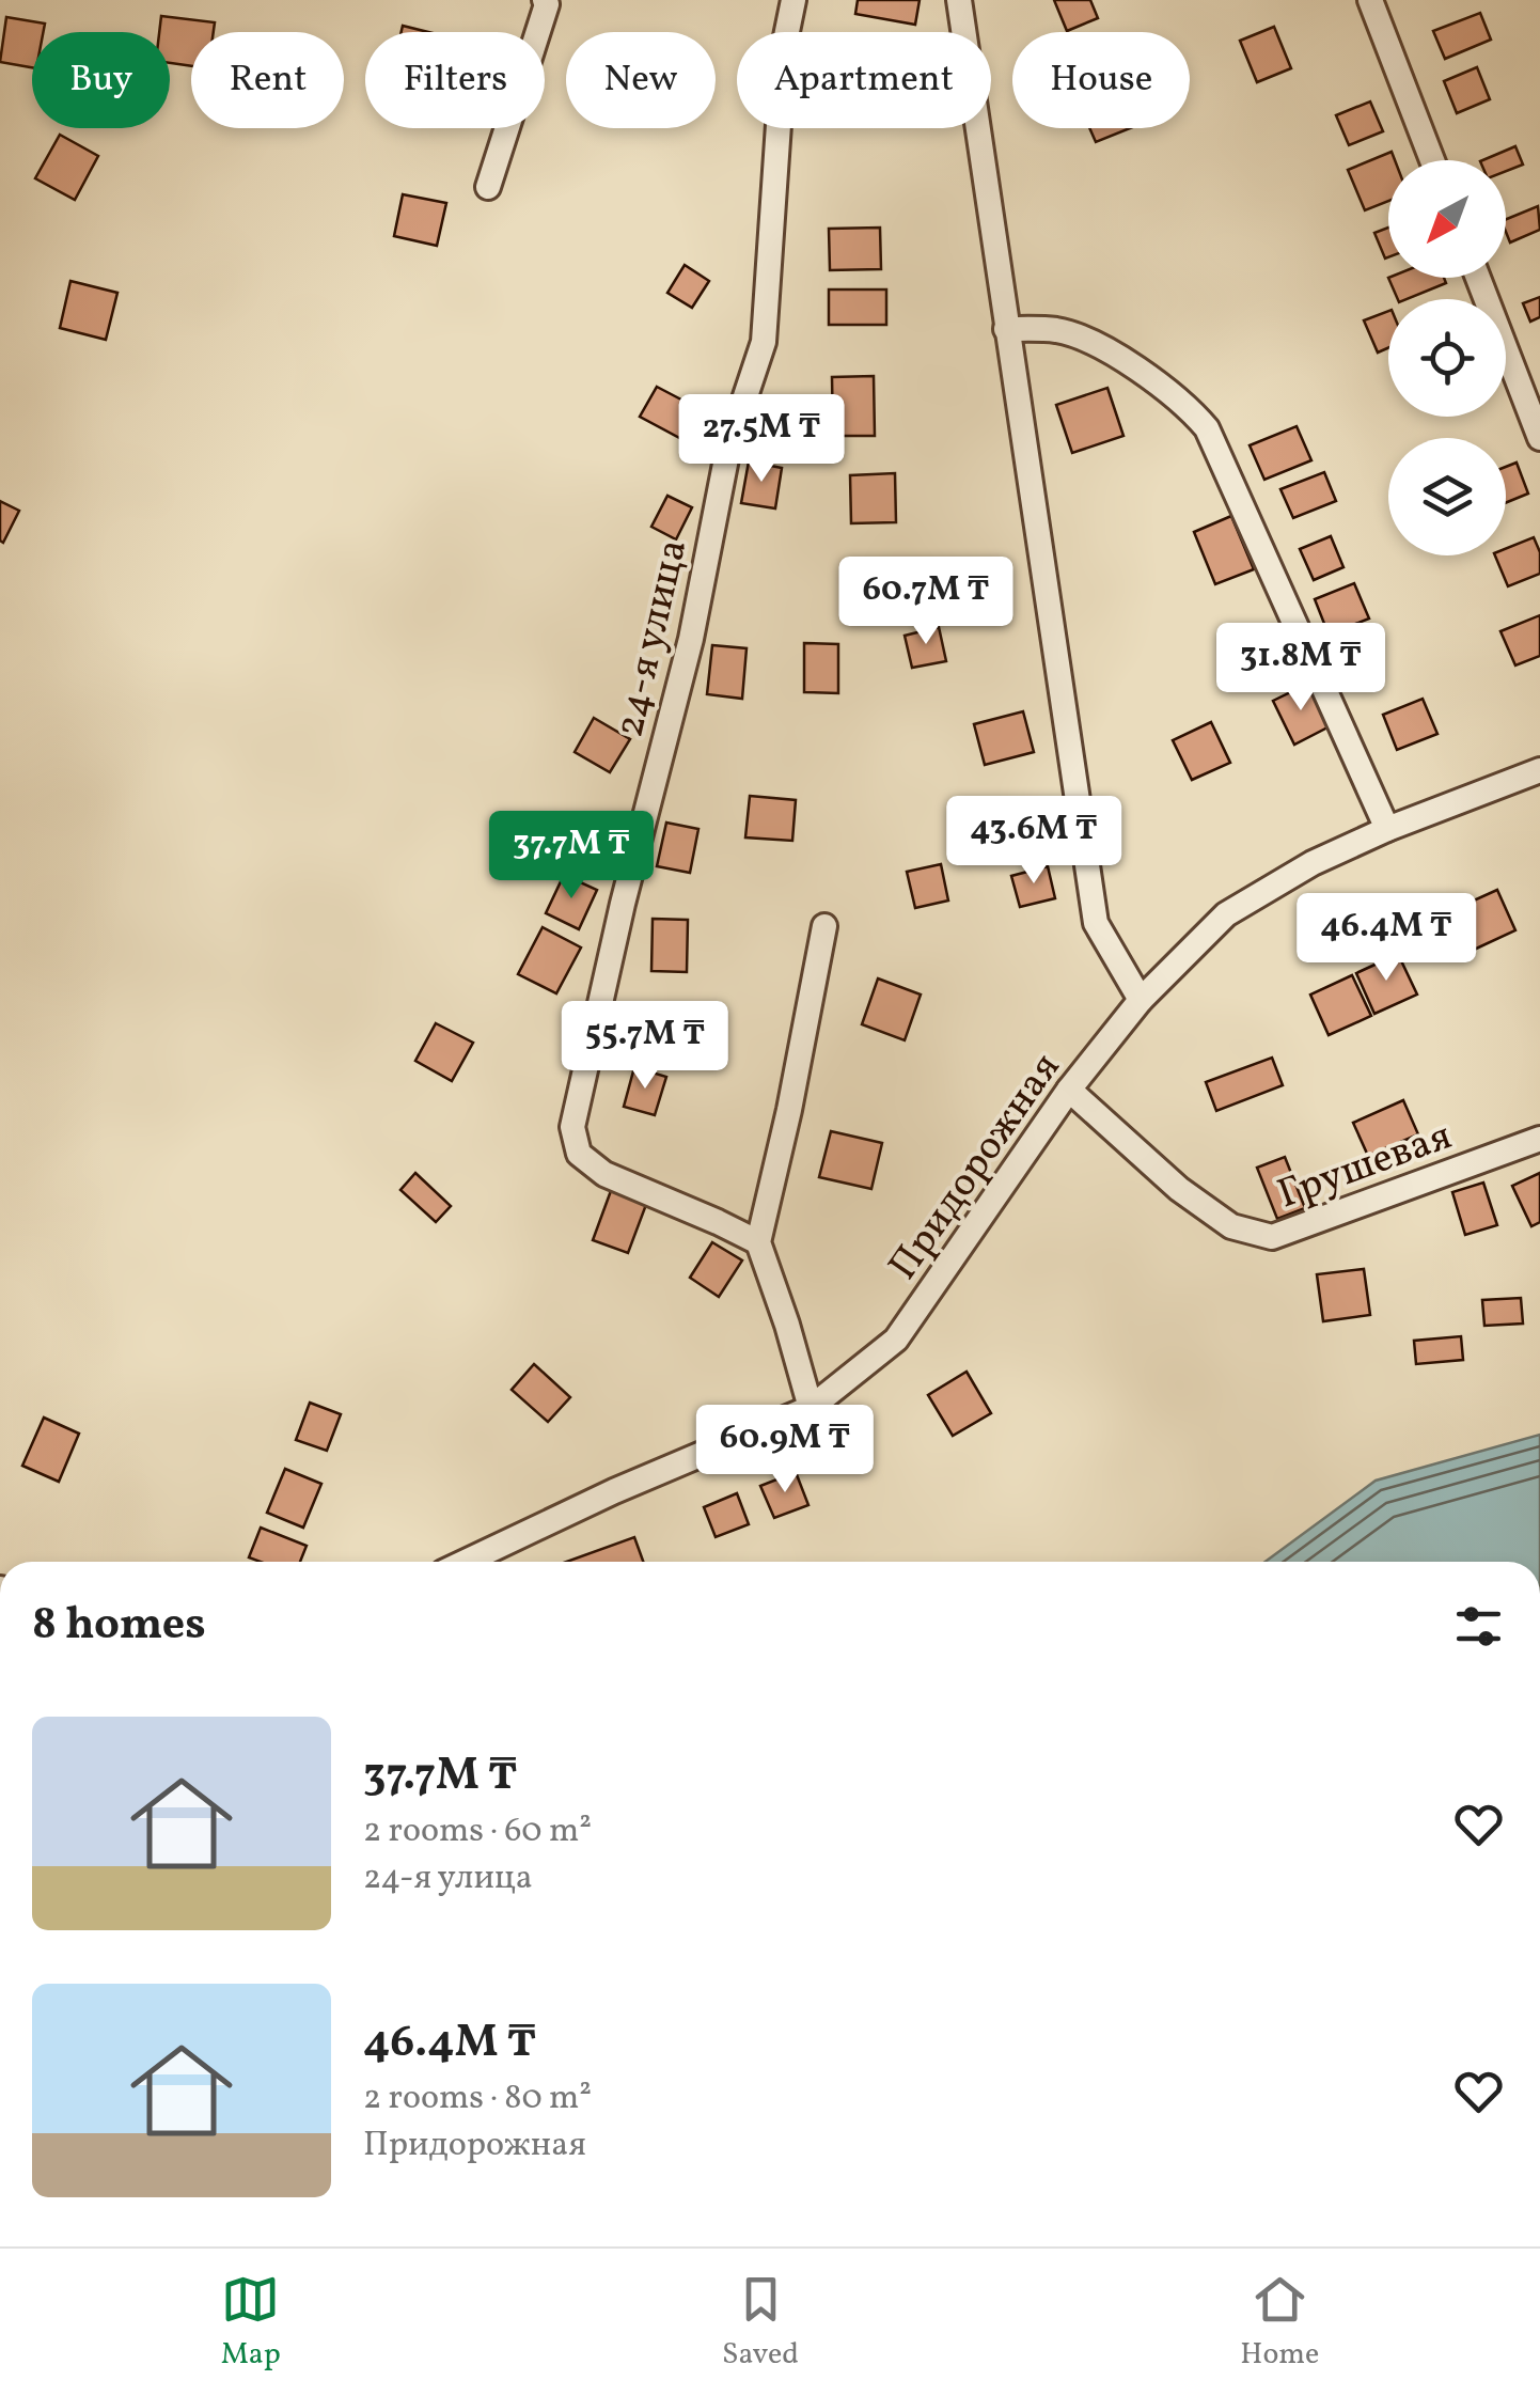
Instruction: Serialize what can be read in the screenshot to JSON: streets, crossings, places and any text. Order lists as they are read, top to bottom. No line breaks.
{"streets":{"street":["24-я улица","Грушевая","Придорожная"]},"crossings":[["Грушевая","Придорожная"]],"north":"bottom left","page":{"chip":["Buy","Rent","Filters","New","Apartment","House"],"price":["27.5M ₸","60.7M ₸","31.8M ₸","43.6M ₸","37.7M ₸","46.4M ₸","55.7M ₸","60.9M ₸"],"heading":"8 homes","list":[{"name":"37.7M ₸","note":"2 rooms · 60 m² · 24-я улица"},{"name":"46.4M ₸","note":"2 rooms · 80 m² · Придорожная"}],"tabs":["Map","Saved","Home"]}}
